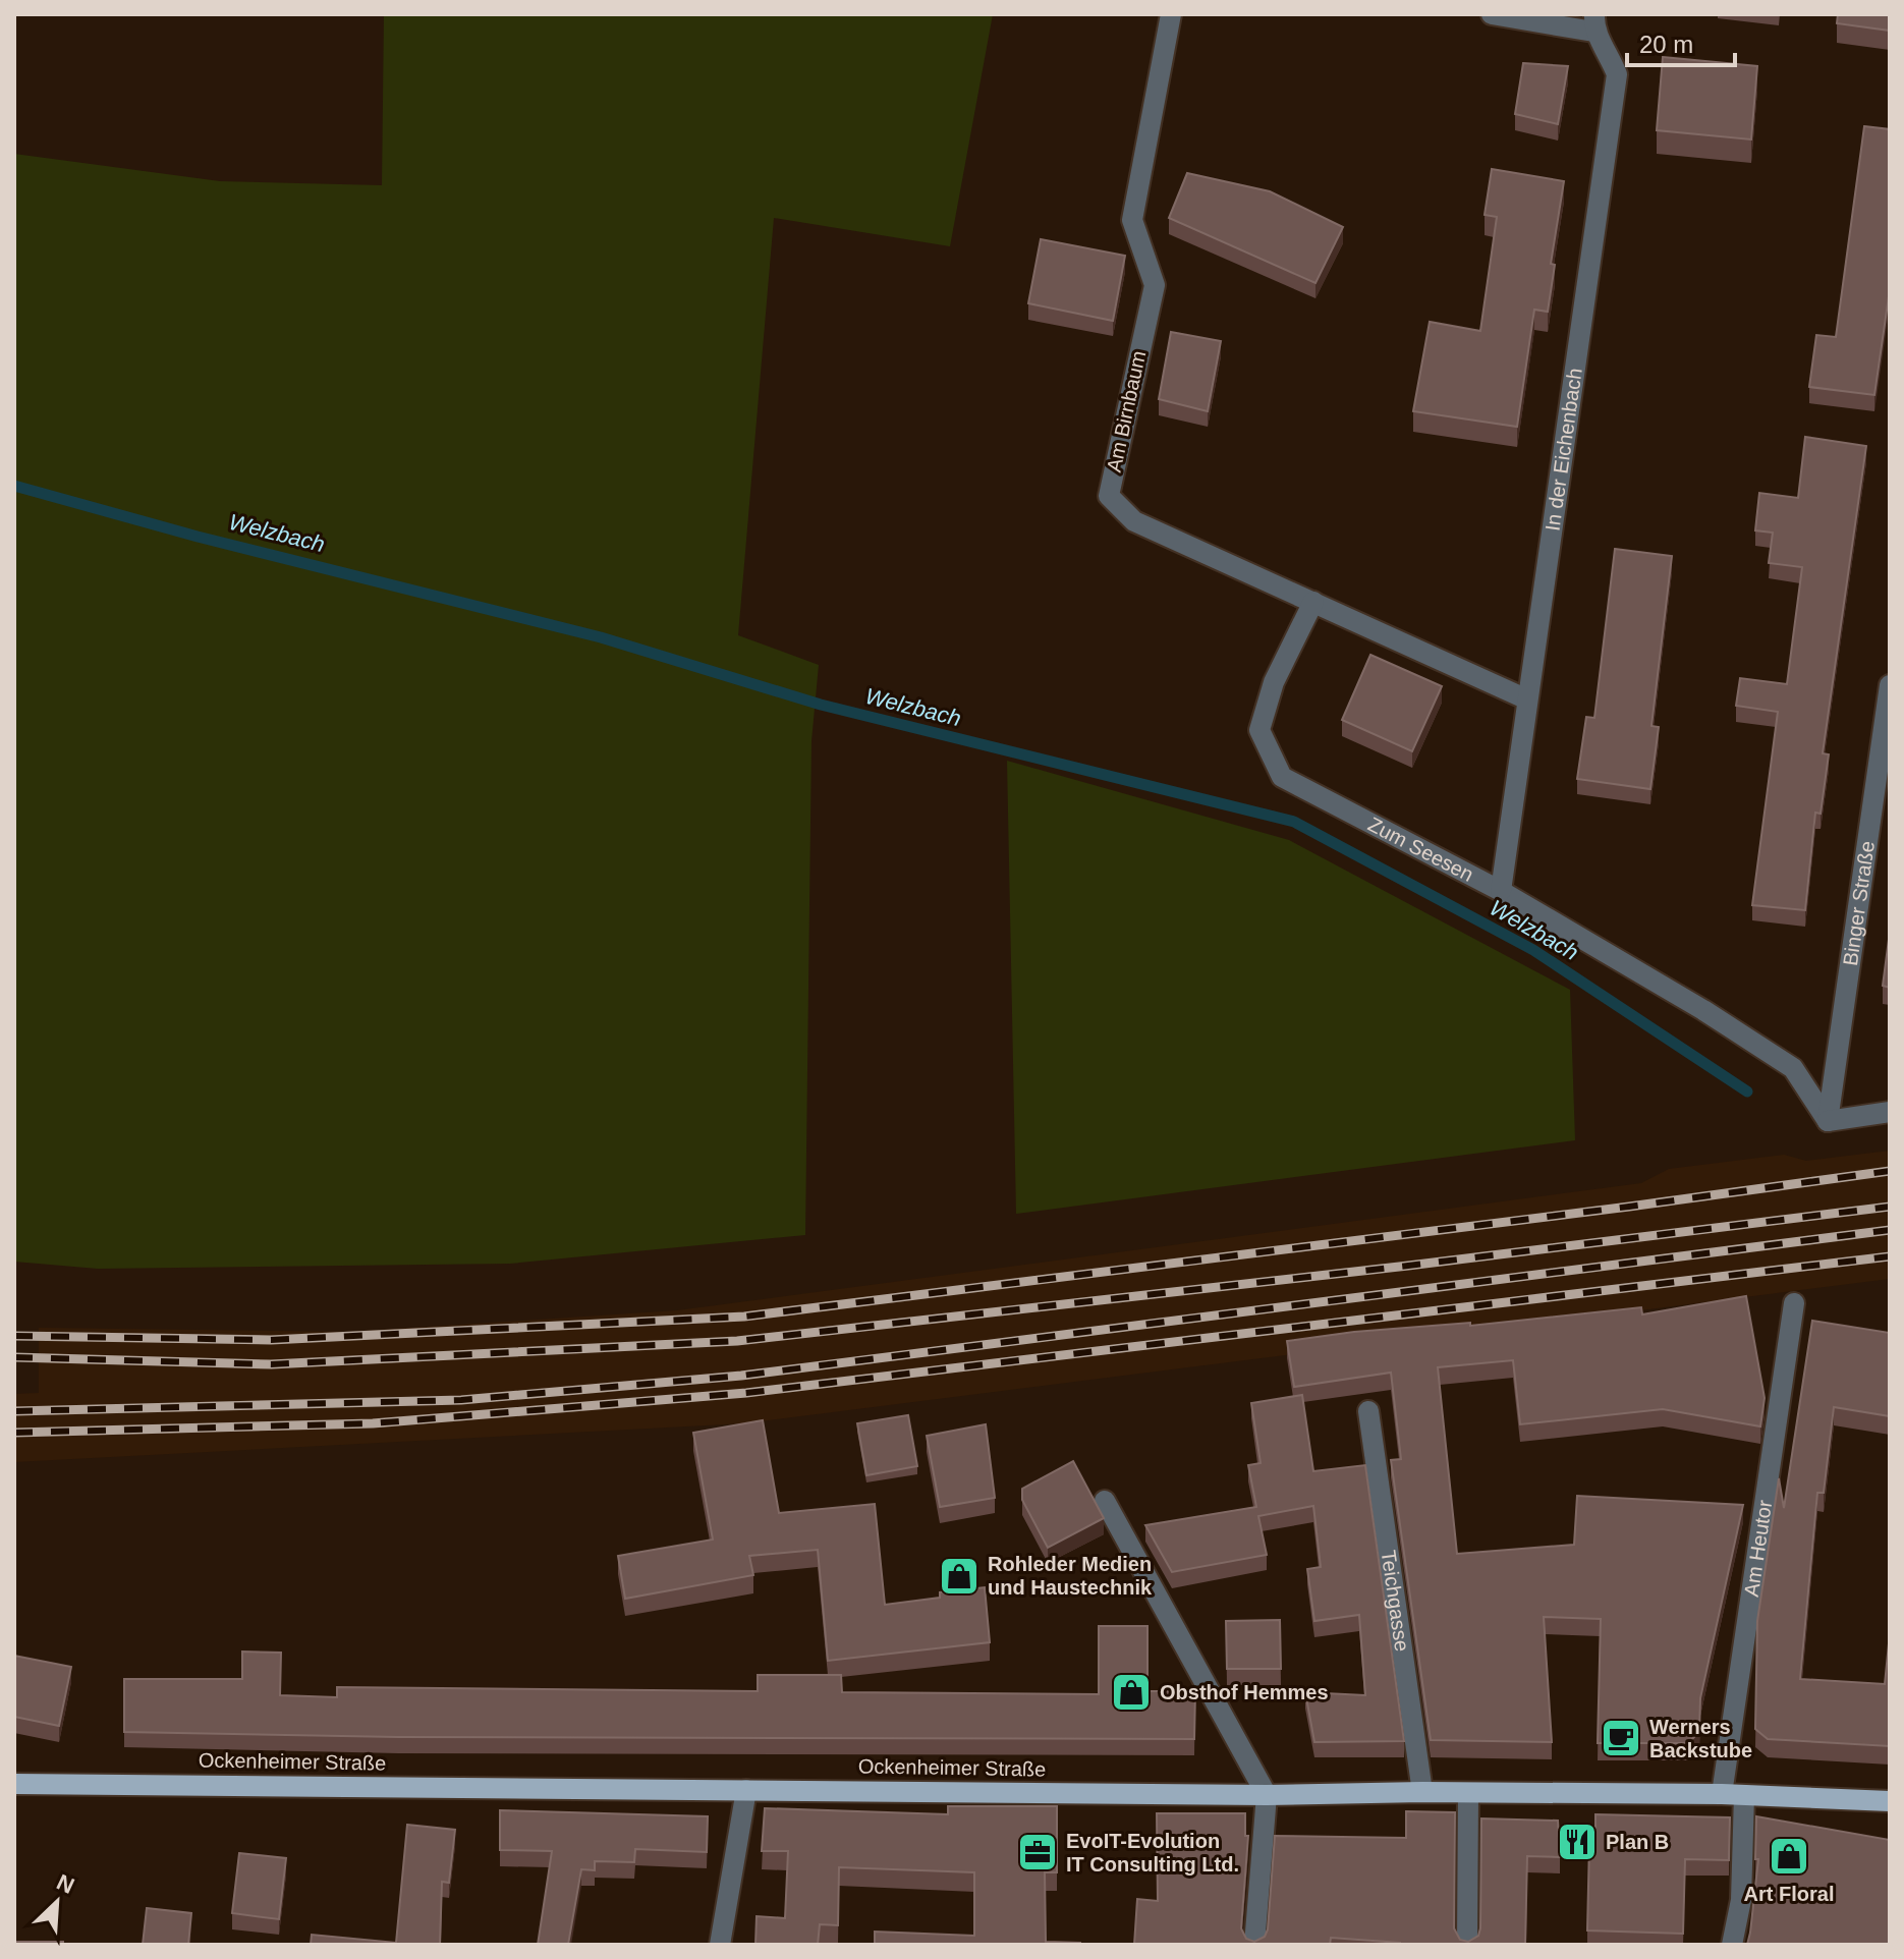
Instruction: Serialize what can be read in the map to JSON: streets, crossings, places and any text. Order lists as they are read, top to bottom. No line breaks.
{"streets":{"main road":["Ockenheimer Straße"],"street":["Am Birnbaum","In der Eichenbach","Zum Seesen","Binger Straße","Am Heutor","Teichgasse"]},"crossings":[["Am Birnbaum","In der Eichenbach"],["Am Birnbaum","Zum Seesen"],["In der Eichenbach","Zum Seesen"],["Zum Seesen","Binger Straße"],["Am Heutor","Ockenheimer Straße"],["Teichgasse","Ockenheimer Straße"]],"water":["Welzbach"],"places":{"shop":["Rohleder Medien und Haustechnik","Obsthof Hemmes","Art Floral"],"cafe":["Werners Backstube"],"restaurant":["Plan B"],"office":["EvoIT-Evolution IT Consulting Ltd."]},"scale_bar":"20 m","north":"top right"}
